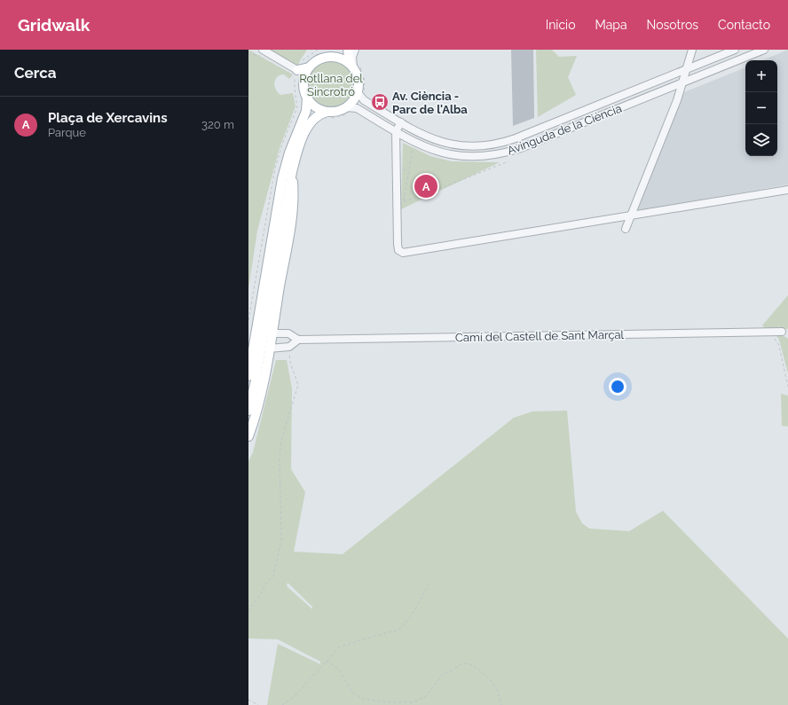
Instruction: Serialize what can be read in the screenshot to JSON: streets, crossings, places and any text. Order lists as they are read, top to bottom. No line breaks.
{"streets":{"street":["Avinguda de la Ciència","Camí del Castell de Sant Marçal"]},"parks":["Rotllana del Sincrotró"],"places":{"bus stop":["Av. Ciència - Parc de l'Alba"]},"page":{"header":"Gridwalk","nav":["Inicio","Mapa","Nosotros","Contacto"],"heading":"Cerca","map_buttons":["+","−"],"list":[{"mark":"A","name":"Plaça de Xercavins","note":"Parque","value":"320 m"}],"pins":"A"}}
